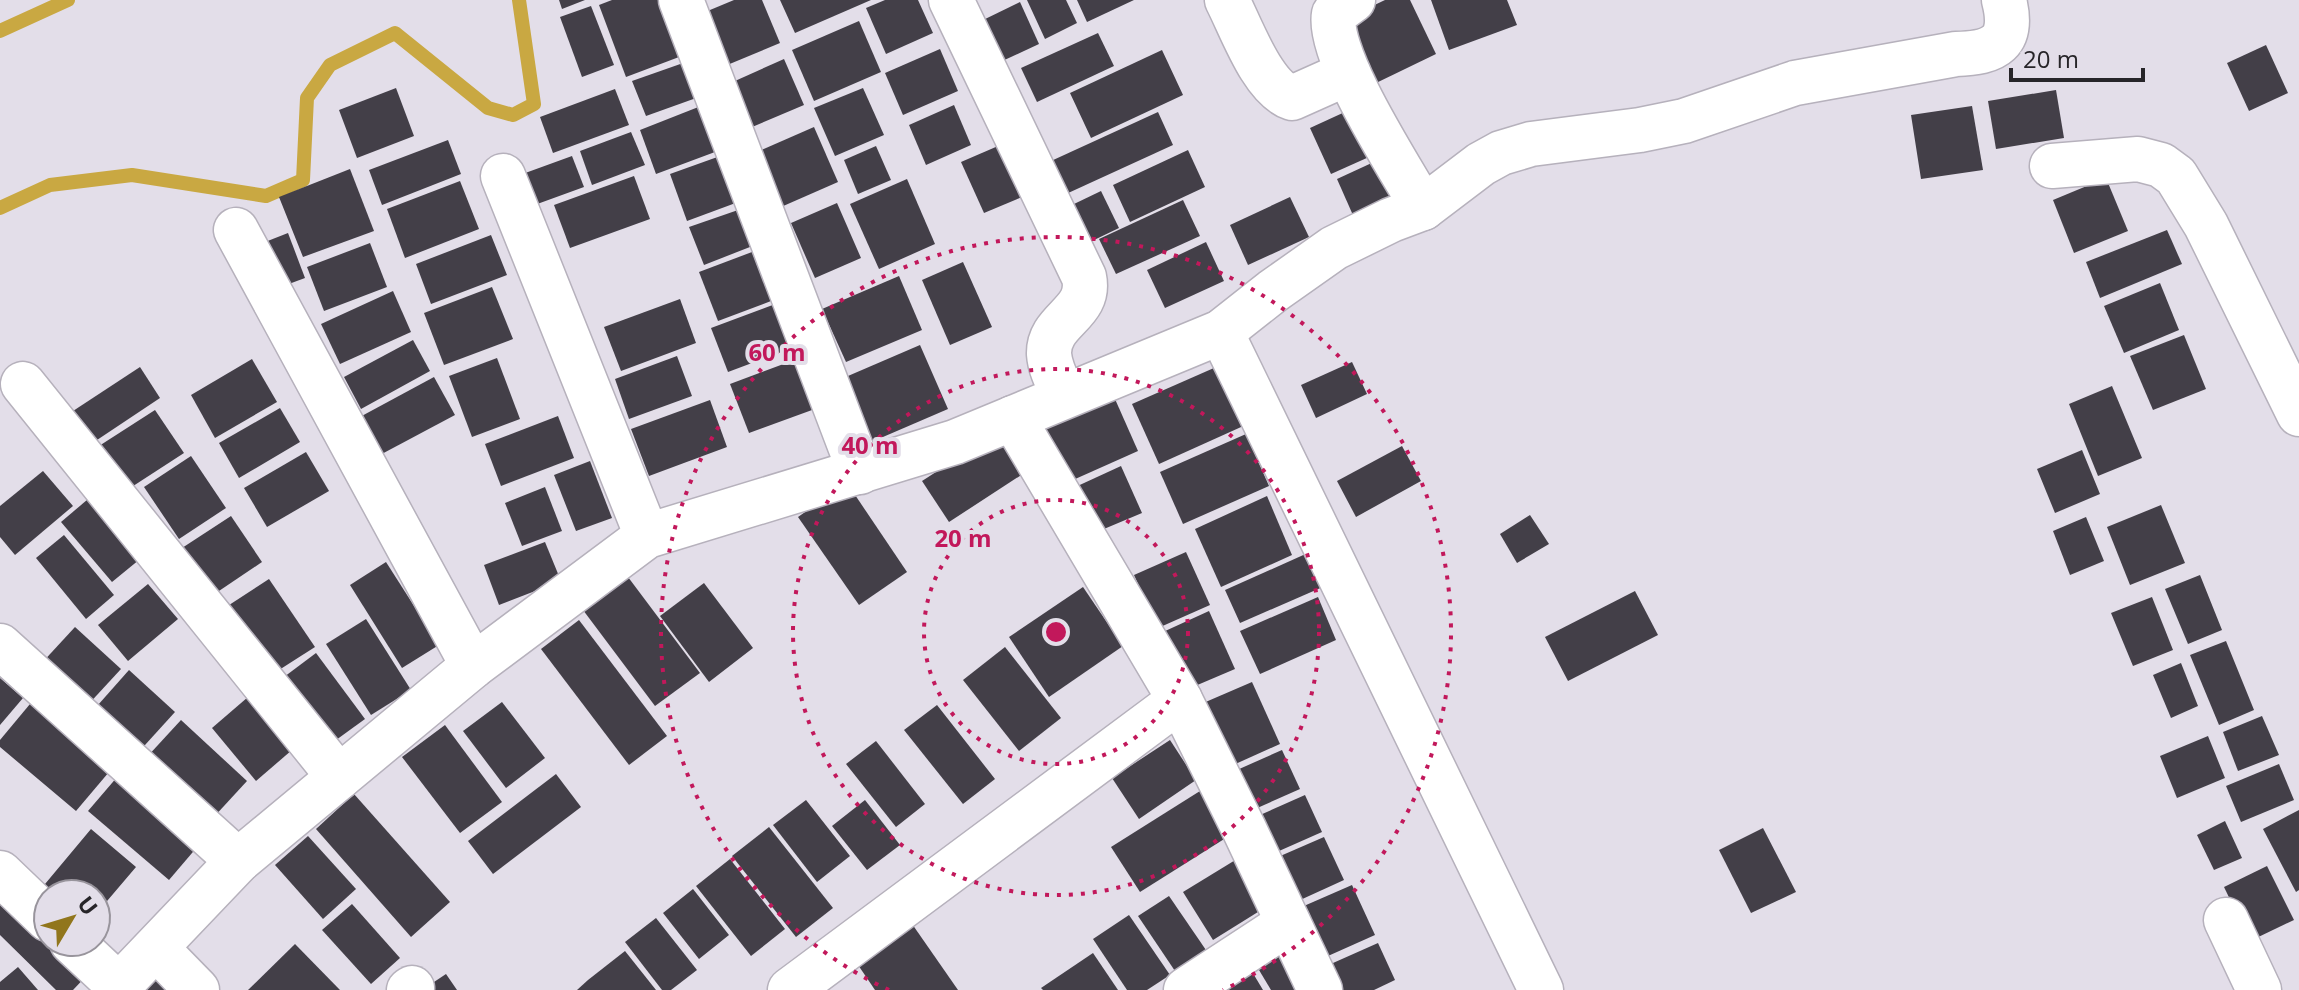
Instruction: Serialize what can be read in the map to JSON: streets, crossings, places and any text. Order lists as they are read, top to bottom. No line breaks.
{"scale_bar":"20 m","north":"top right","rings":["60 m","40 m","20 m"]}
